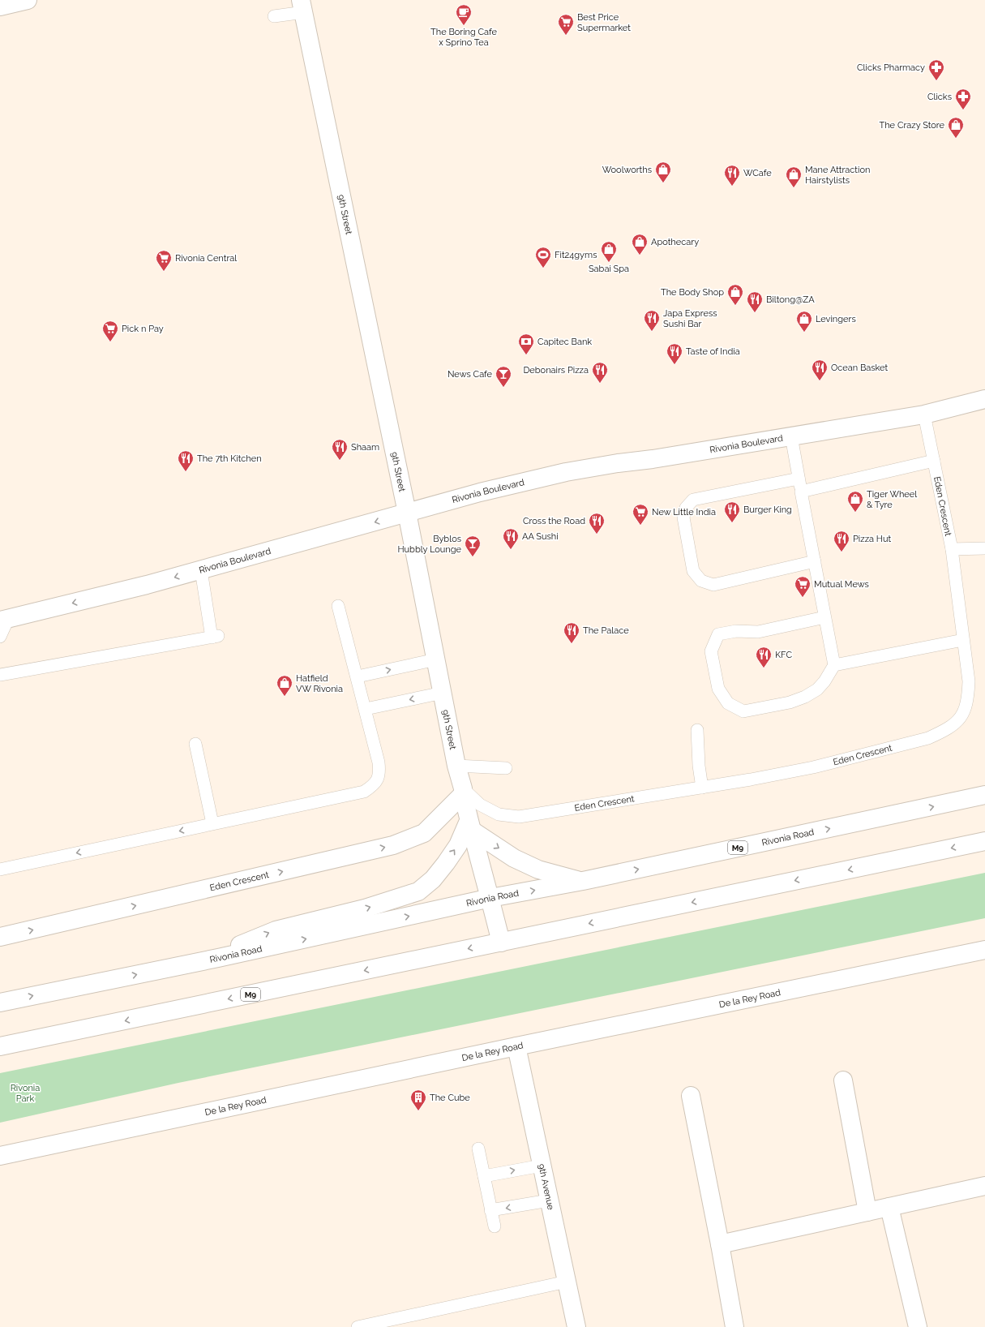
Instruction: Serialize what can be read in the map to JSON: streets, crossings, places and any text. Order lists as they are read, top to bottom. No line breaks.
{"streets":{"street":["9th Street","Rivonia Boulevard","Eden Crescent","Rivonia Road","M9","De la Rey Road","9th Avenue"]},"crossings":[["9th Street","Rivonia Boulevard"],["9th Street","Eden Crescent"],["9th Street","Rivonia Road"],["9th Street","M9"],["Rivonia Boulevard","Eden Crescent"],["De la Rey Road","9th Avenue"]],"one_way":["Rivonia Boulevard"],"parks":["Rivonia Park"],"places":{"cafe":["The Boring Cafe x Sprino Tea"],"supermarket":["Best Price Supermarket","Rivonia Central","Pick n Pay","New Little India","Mutual Mews"],"pharmacy":["Clicks Pharmacy","Clicks"],"shop":["The Crazy Store","Woolworths","Mane Attraction Hairstylists","Apothecary","Sabai Spa","The Body Shop","Levingers","Tiger Wheel & Tyre","Hatfield VW Rivonia"],"restaurant":["WCafe","Biltong@ZA","Japa Express Sushi Bar","Taste of India","Ocean Basket","Debonairs Pizza","Shaam","The 7th Kitchen","Burger King","Cross the Road","AA Sushi","Pizza Hut","The Palace","KFC"],"sports":["Fit24gyms"],"bank":["Capitec Bank"],"bar":["News Cafe","Byblos Hubbly Lounge"],"building":["The Cube"]}}
